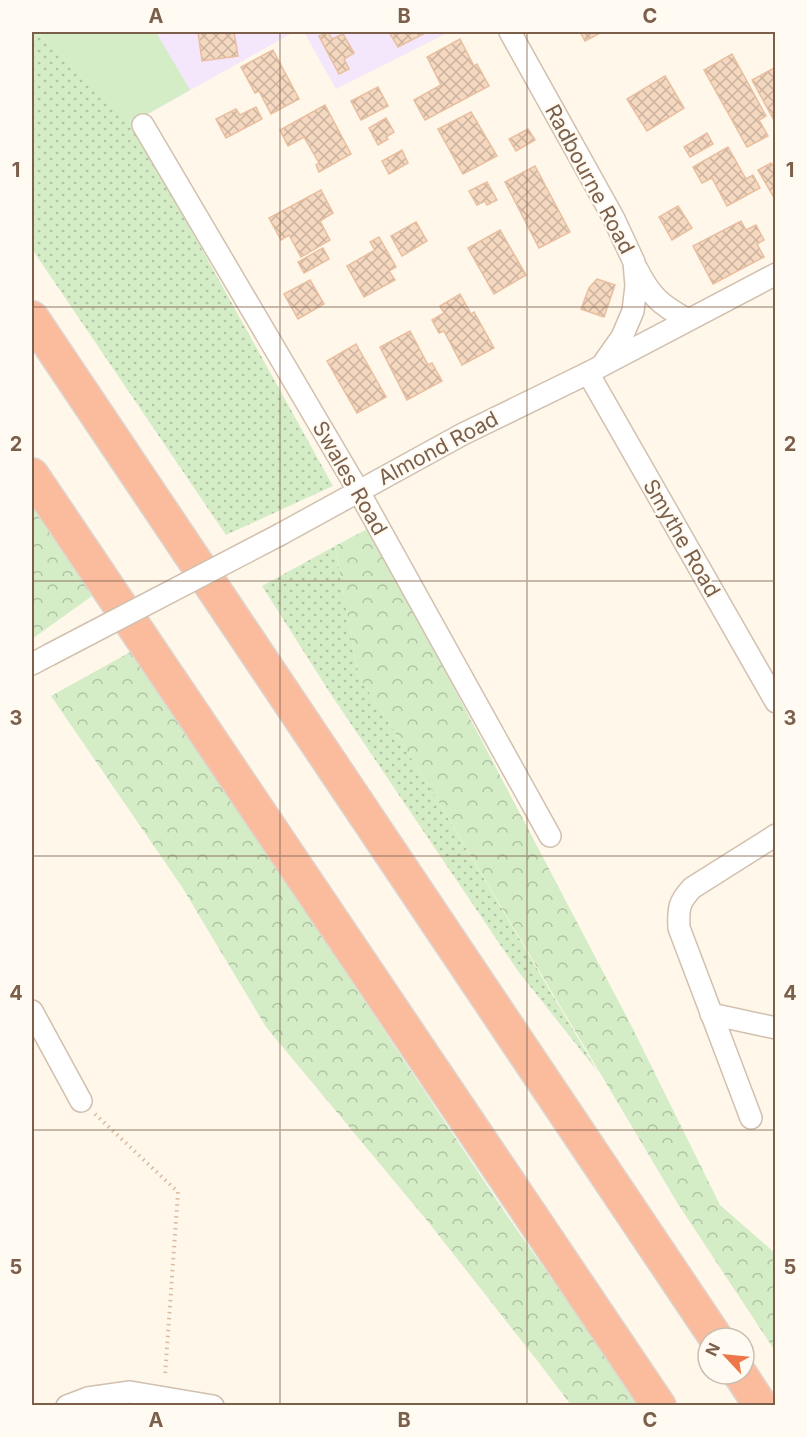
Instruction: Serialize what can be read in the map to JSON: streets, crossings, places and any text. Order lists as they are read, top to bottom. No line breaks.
{"streets":{"street":["Radbourne Road","Almond Road","Swales Road","Smythe Road"]},"crossings":[["Radbourne Road","Almond Road"],["Radbourne Road","Smythe Road"],["Almond Road","Swales Road"],["Almond Road","Smythe Road"]],"north":"top left","grid":{"columns":["A","B","C"],"rows":["1","2","3","4","5"]}}
